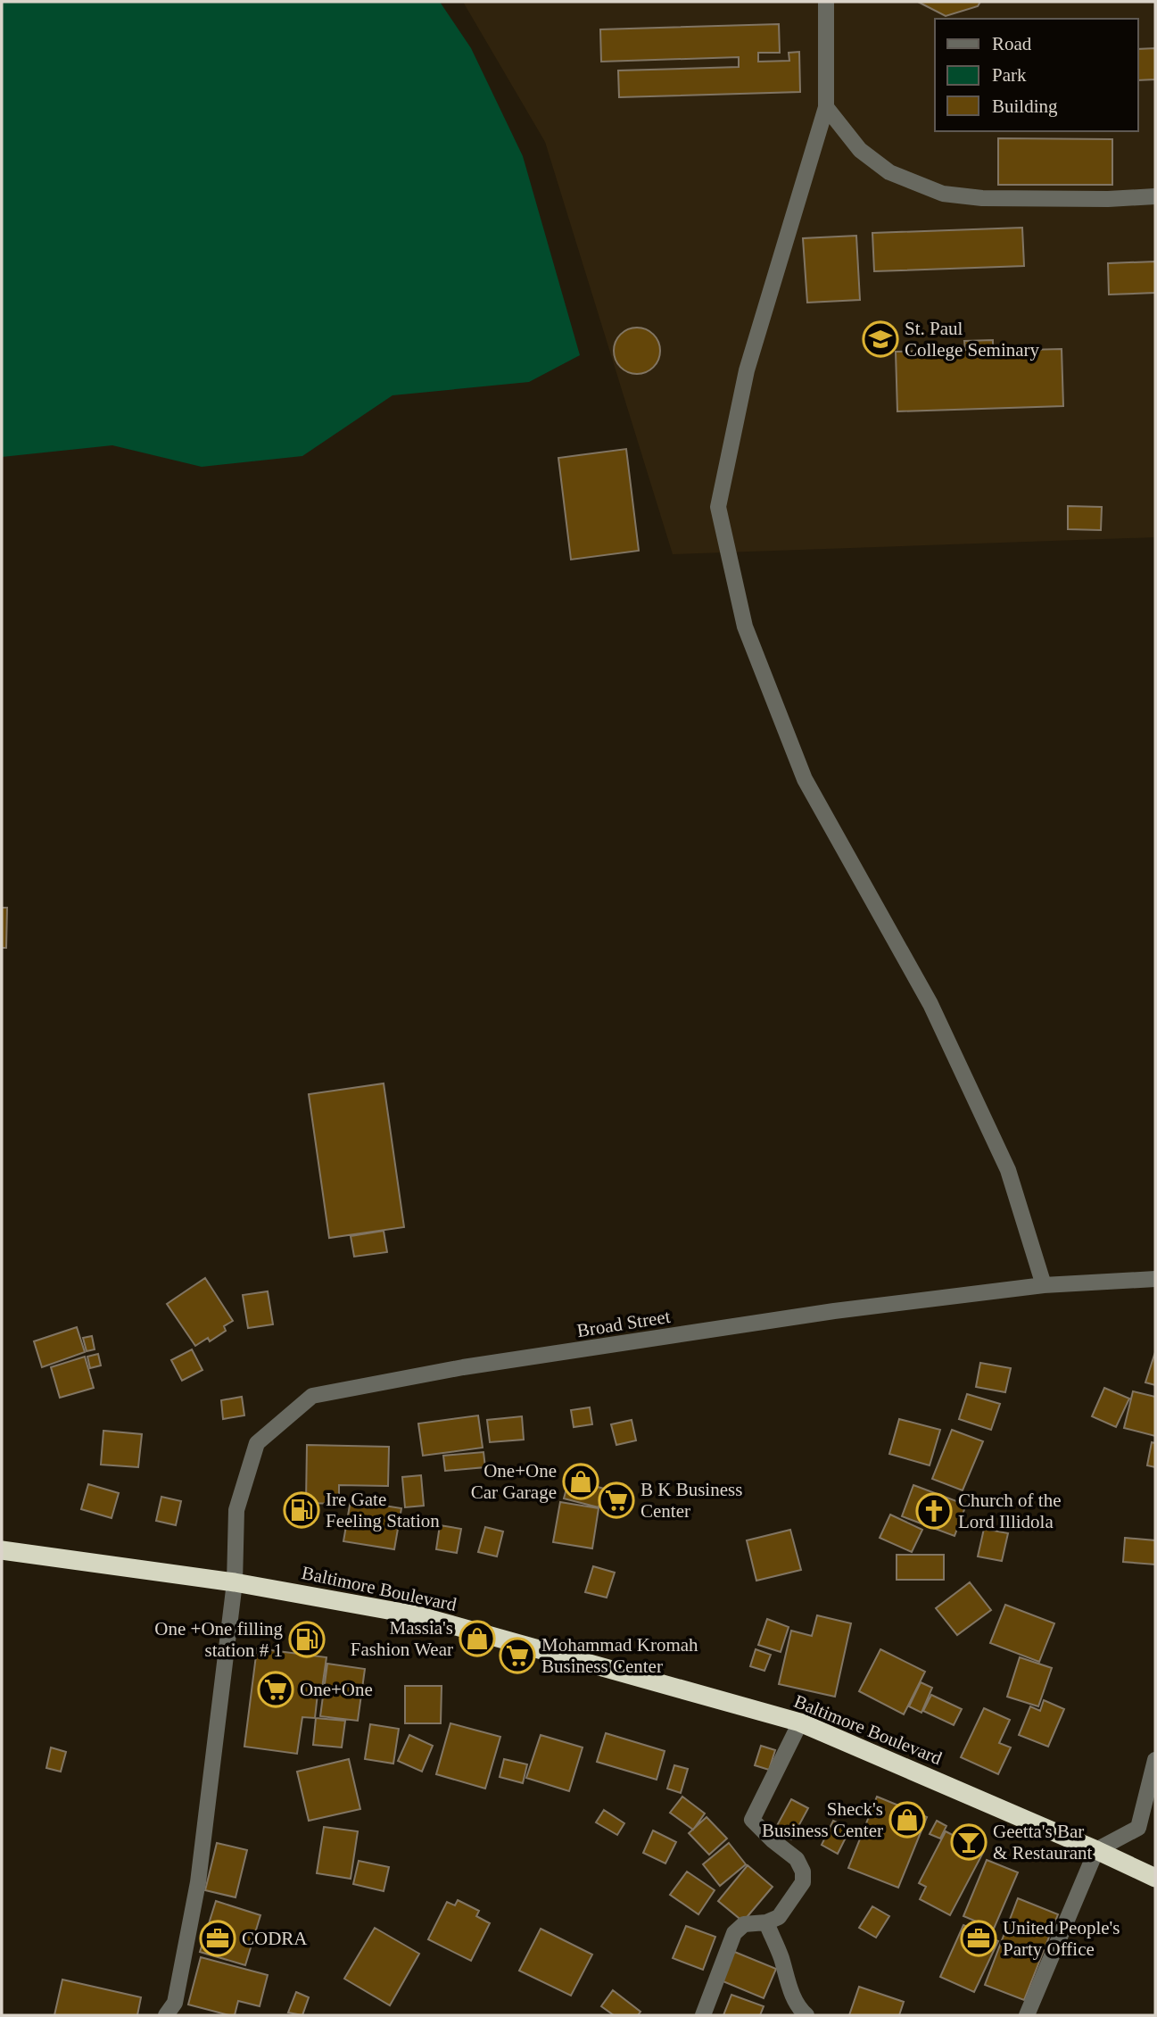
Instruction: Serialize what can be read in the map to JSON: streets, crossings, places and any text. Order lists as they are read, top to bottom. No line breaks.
{"streets":{"highway":["Baltimore Boulevard"],"street":["Broad Street"]},"crossings":[["Broad Street","Baltimore Boulevard"]],"places":{"school or university":["St. Paul College Seminary"],"shop":["One+One Car Garage","Massia's Fashion Wear","Sheck's Business Center"],"supermarket":["B K Business Center","Mohammad Kromah Business Center","One+One"],"fuel station":["Ire Gate Feeling Station","One +One filling station # 1"],"church":["Church of the Lord Illidola"],"bar":["Geetta's Bar & Restaurant"],"office":["CODRA","United People's Party Office"]},"legend":["Road","Park","Building"]}
